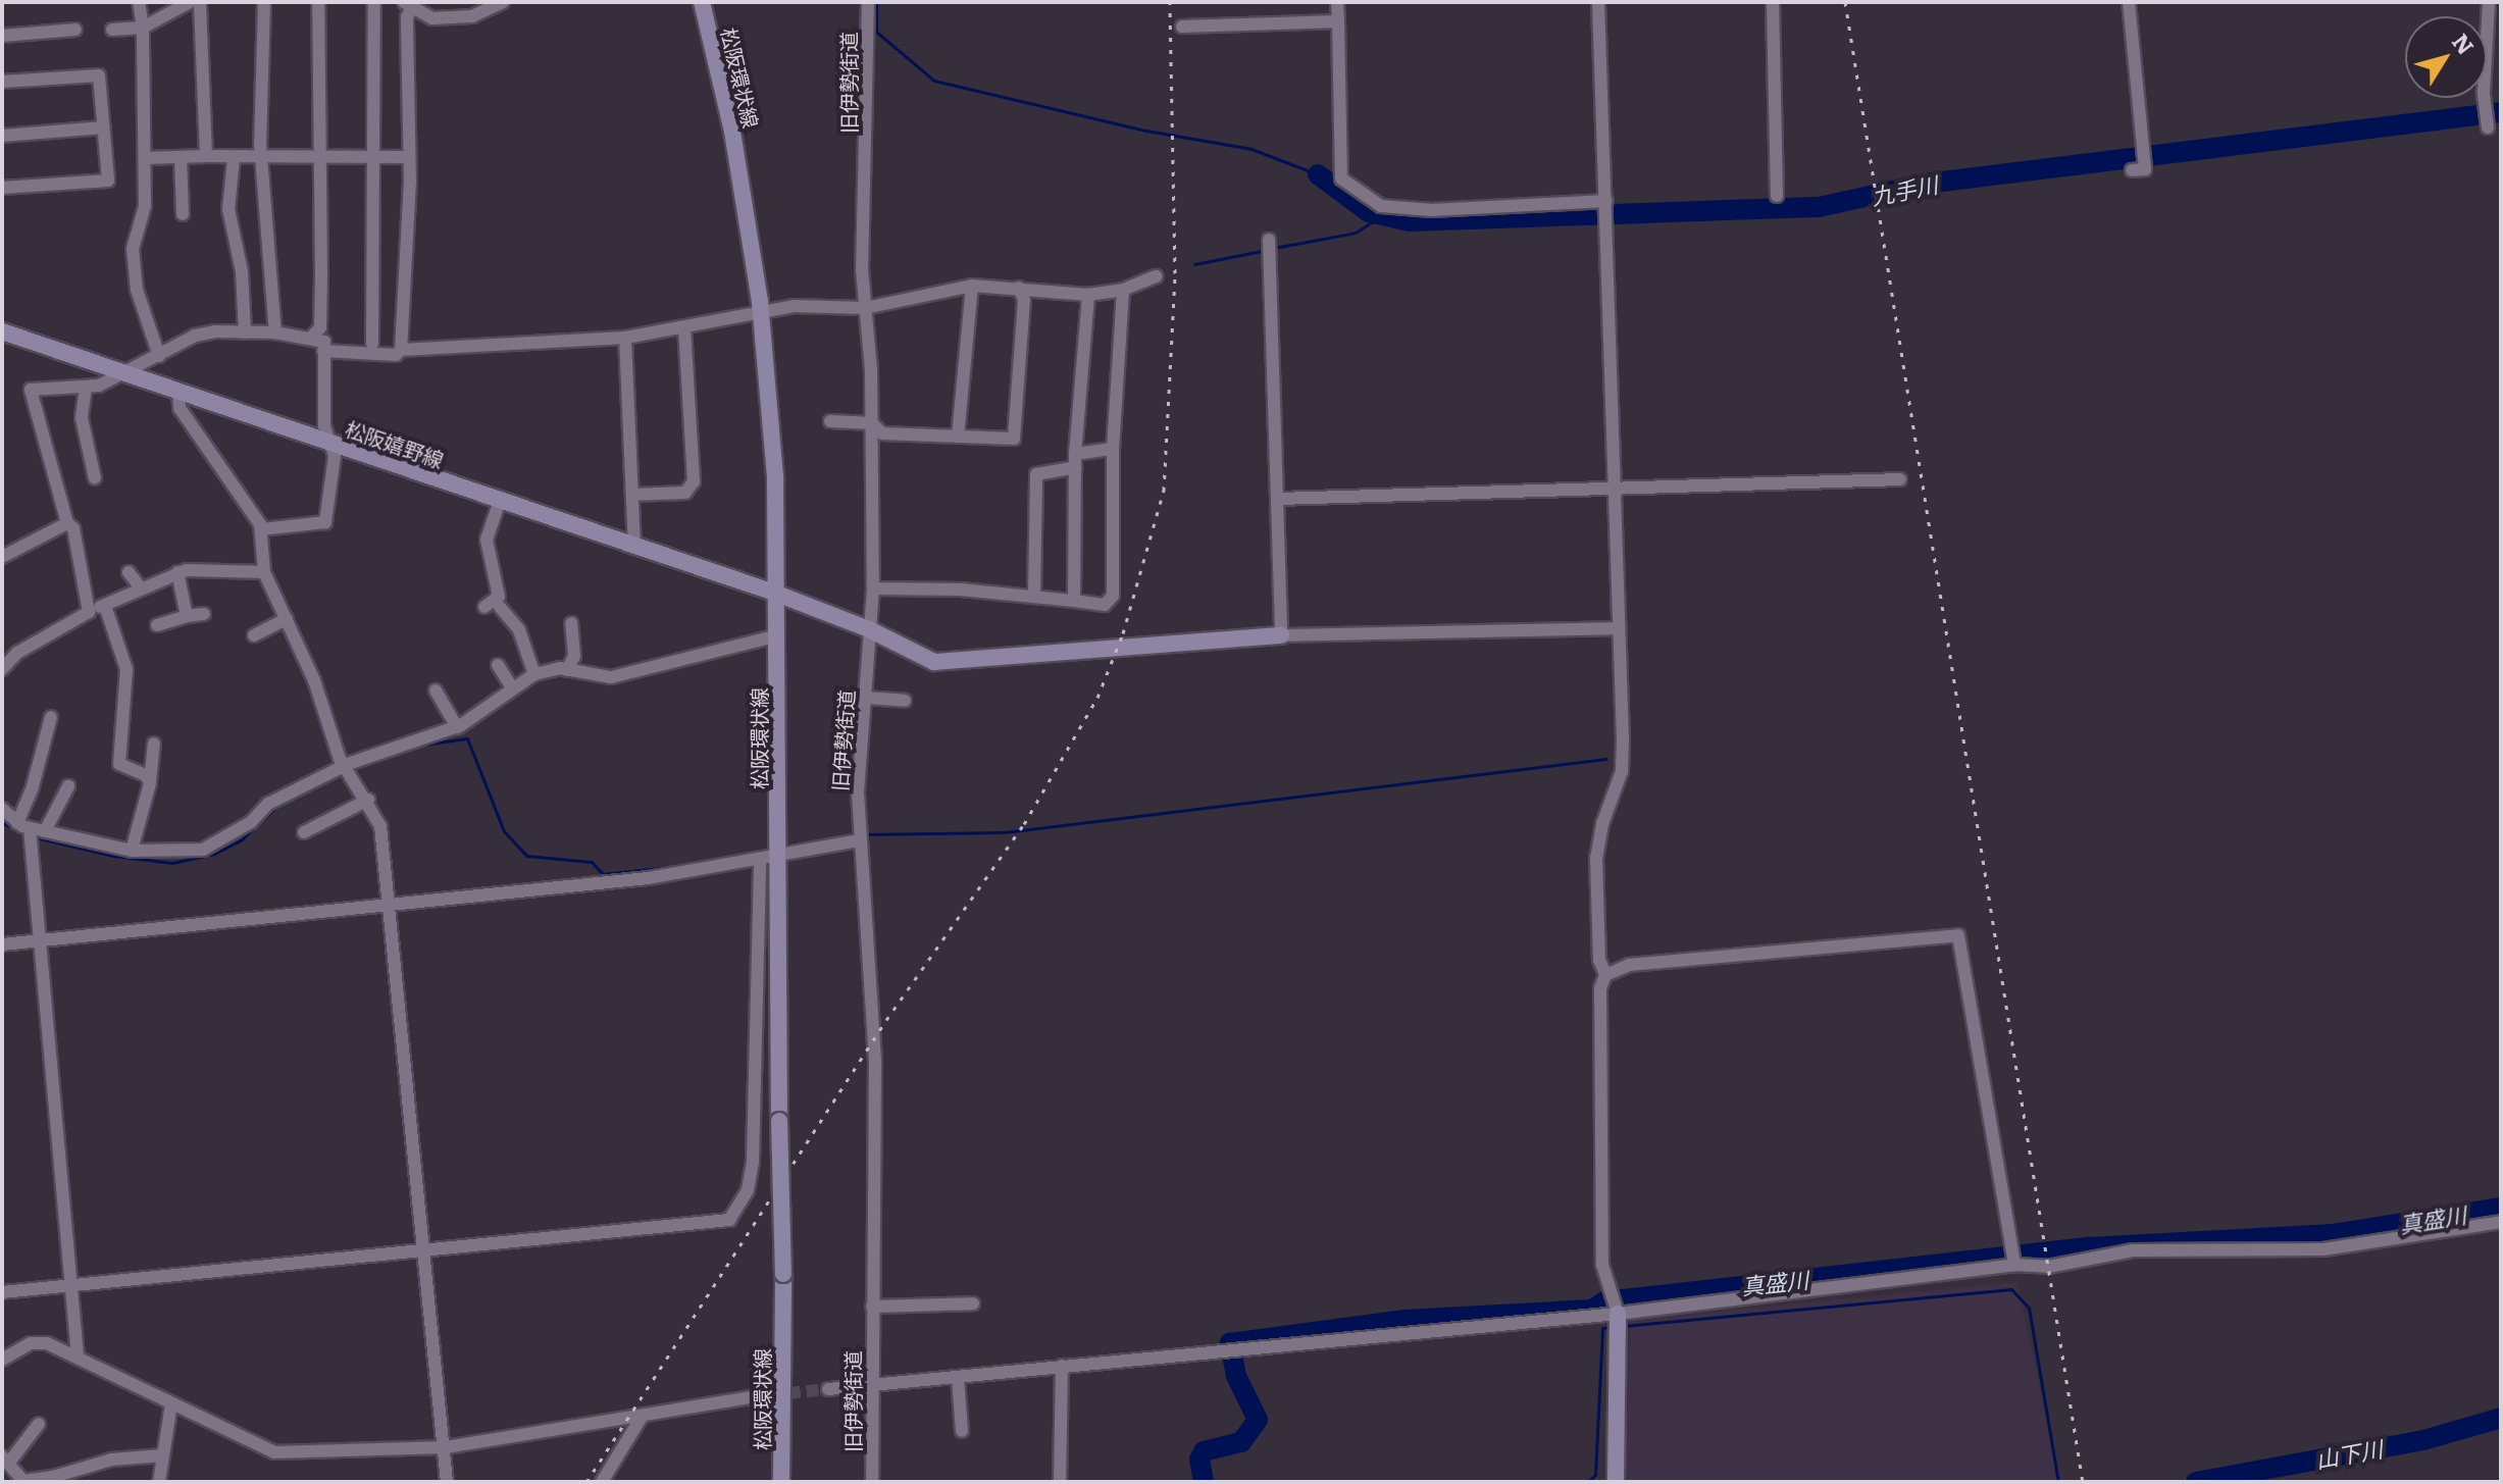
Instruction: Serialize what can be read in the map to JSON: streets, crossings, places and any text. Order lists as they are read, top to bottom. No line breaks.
{"streets":{"main road":["松阪環状線","松阪嬉野線"],"street":["旧伊勢街道"]},"crossings":[["松阪環状線","松阪嬉野線"],["旧伊勢街道","松阪嬉野線"]],"water":["九手川","真盛川","山下川"],"north":"top right"}
